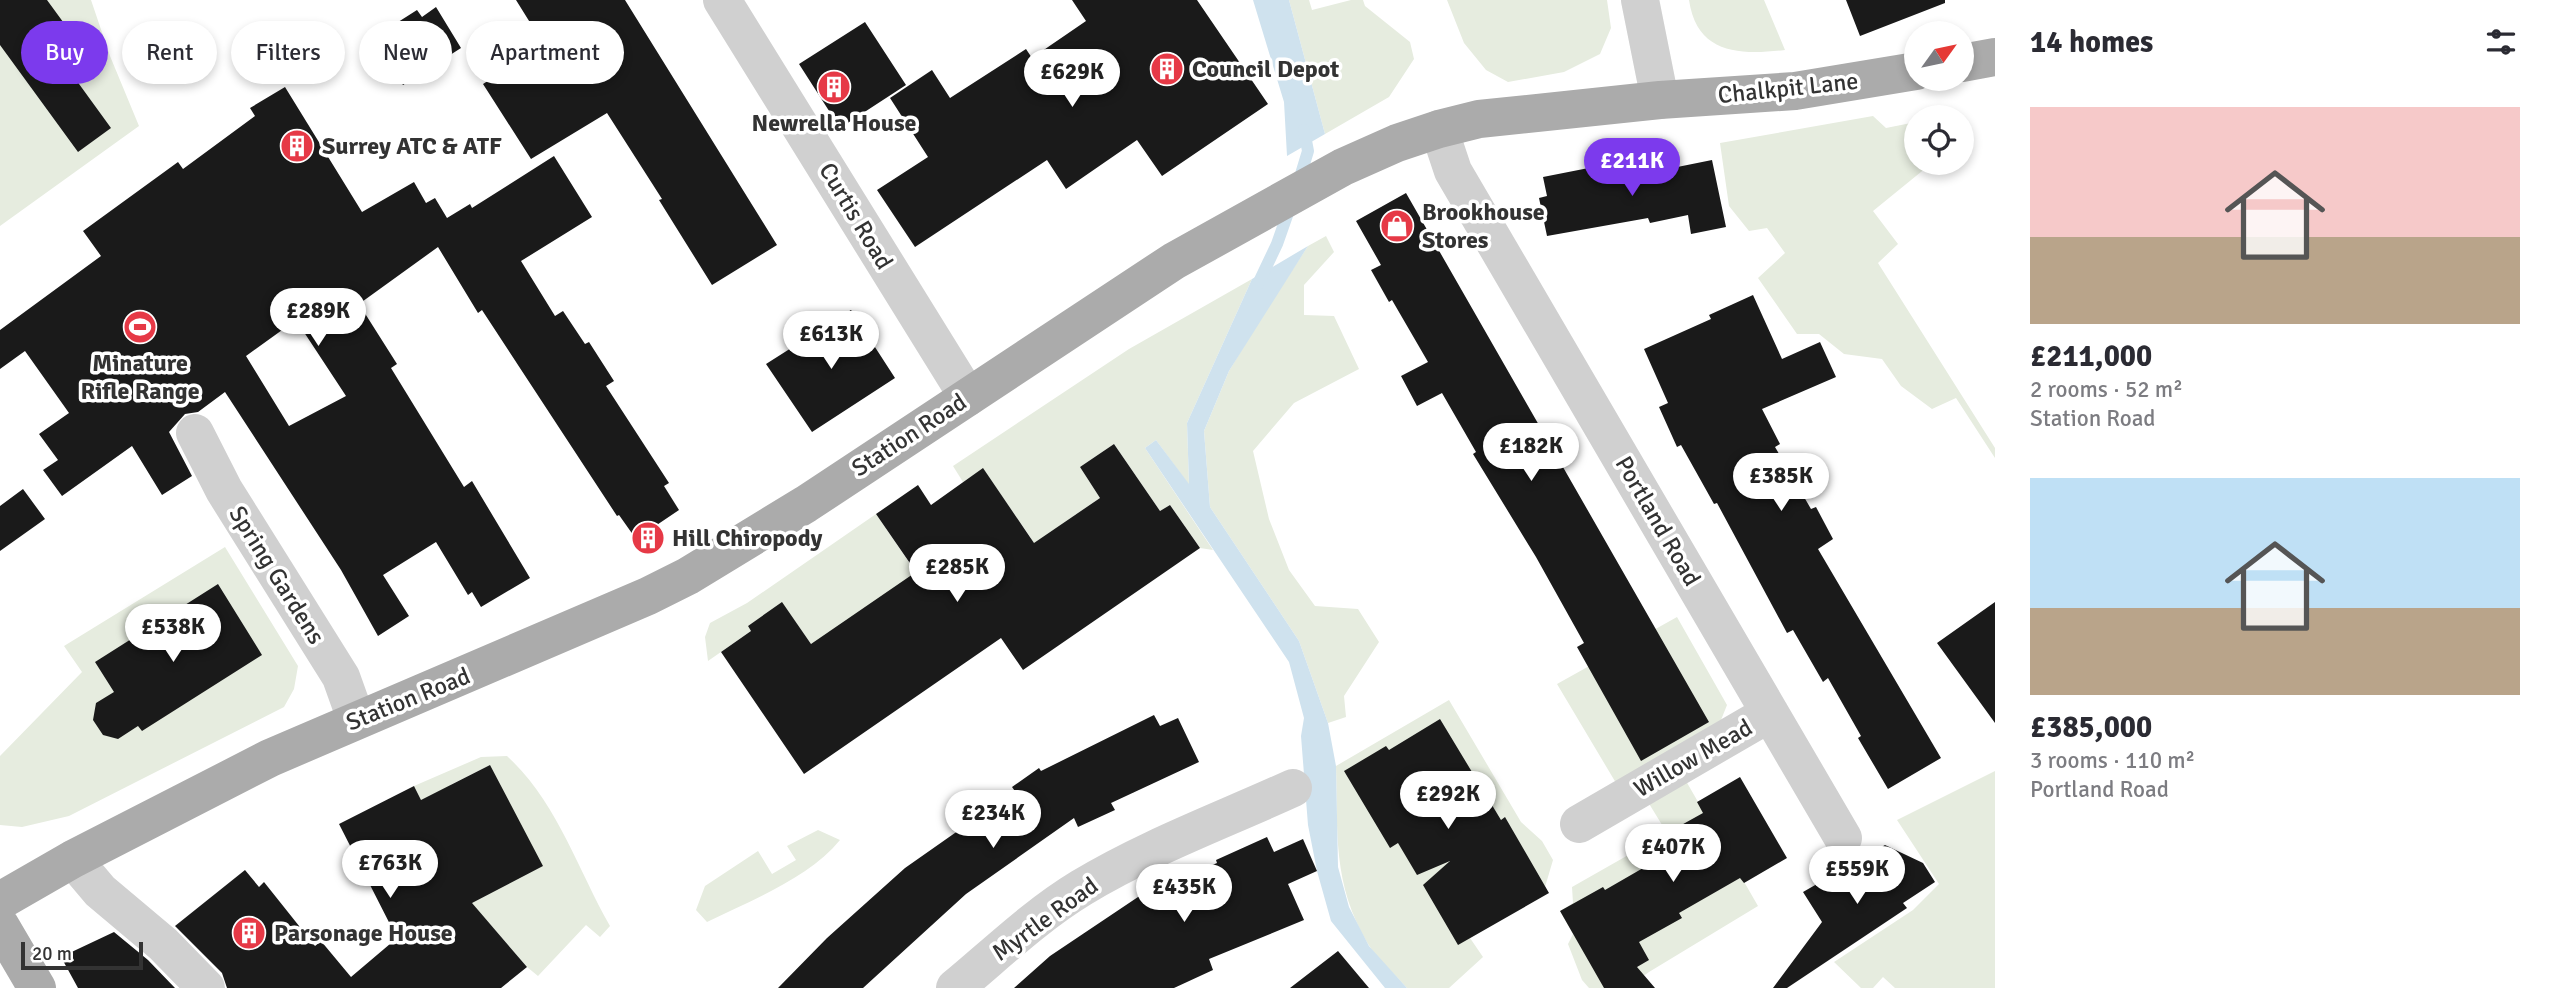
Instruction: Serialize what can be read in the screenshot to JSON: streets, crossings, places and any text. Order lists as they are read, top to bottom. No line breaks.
{"streets":{"main road":["Chalkpit Lane","Station Road"],"street":["Curtis Road","Portland Road","Spring Gardens","Willow Mead","Myrtle Road"]},"crossings":[["Chalkpit Lane","Station Road"],["Curtis Road","Station Road"],["Station Road","Portland Road"],["Station Road","Spring Gardens"],["Portland Road","Willow Mead"]],"places":{"building":["Council Depot","Newrella House","Surrey ATC & ATF","Hill Chiropody","Parsonage House"],"shop":["Brookhouse Stores"],"sports":["Minature Rifle Range"]},"scale_bar":"20 m","north":"top right","page":{"heading":"14 homes","chip":["Buy","Rent","Filters","New","Apartment"],"price":["£629K","£211K","£289K","£613K","£182K","£385K","£285K","£538K","£292K","£234K","£407K","£763K","£559K","£435K"],"list":[{"name":"£211,000","note":"2 rooms · 52 m² · Station Road"},{"name":"£385,000","note":"3 rooms · 110 m² · Portland Road"}],"scale":"20 m"}}
